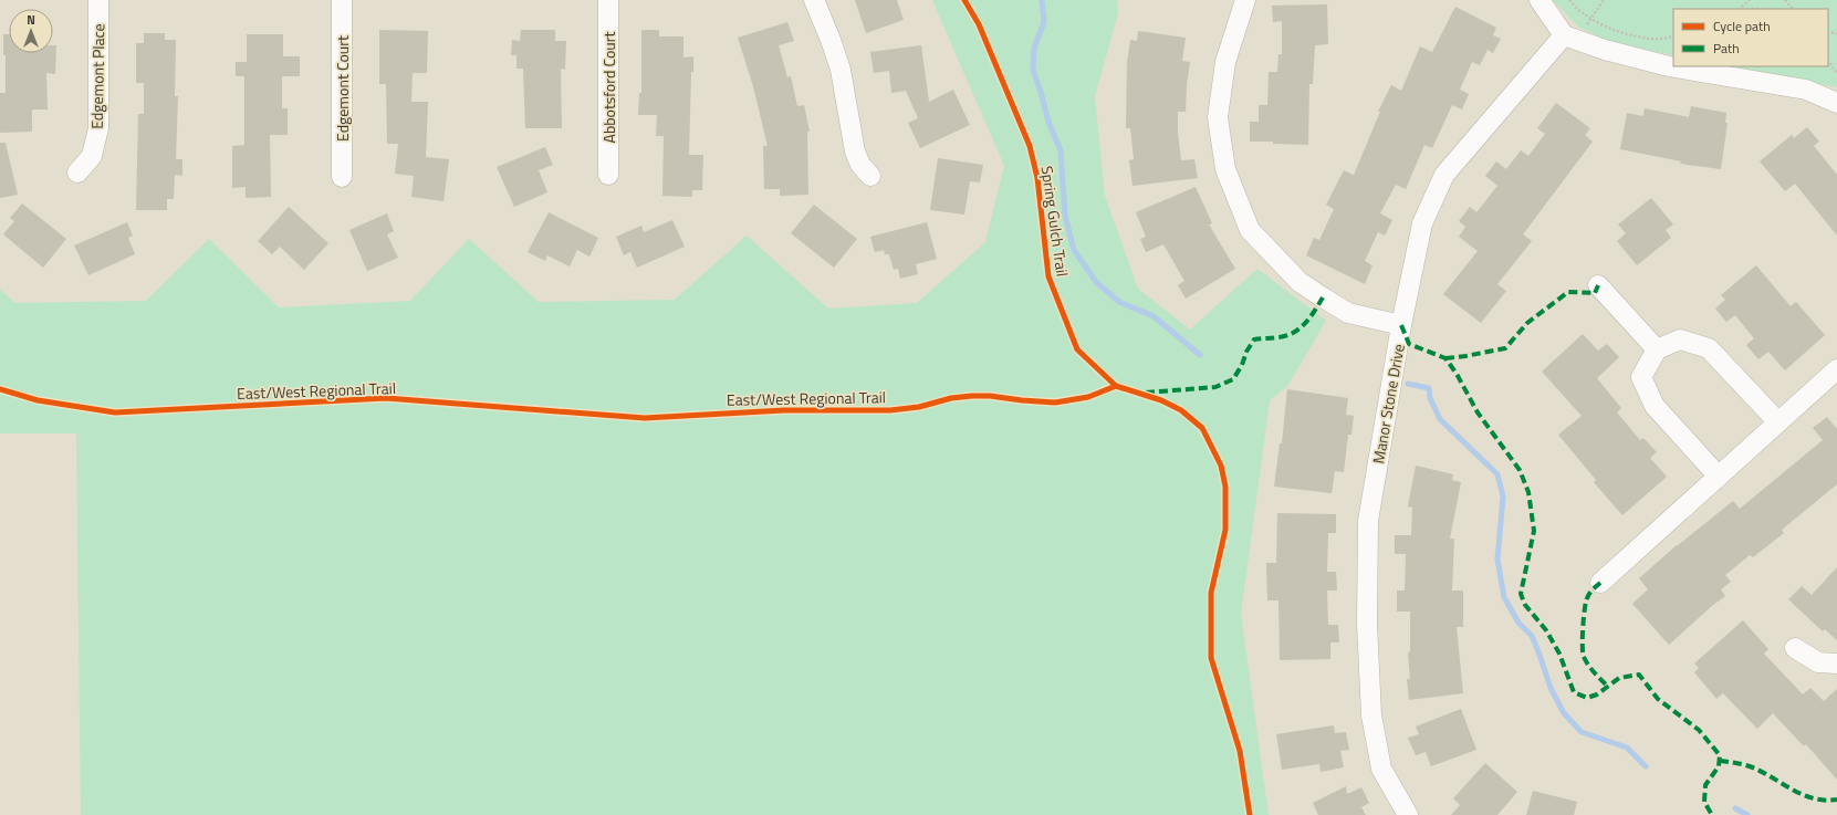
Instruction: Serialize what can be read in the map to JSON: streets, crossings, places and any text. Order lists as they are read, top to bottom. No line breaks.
{"streets":{"street":["Edgemont Place","Abbotsford Court","Edgemont Court","Manor Stone Drive"],"cycle path":["Spring Gulch Trail","East/West Regional Trail"]},"legend":["Cycle path","Path"],"north":"top"}
